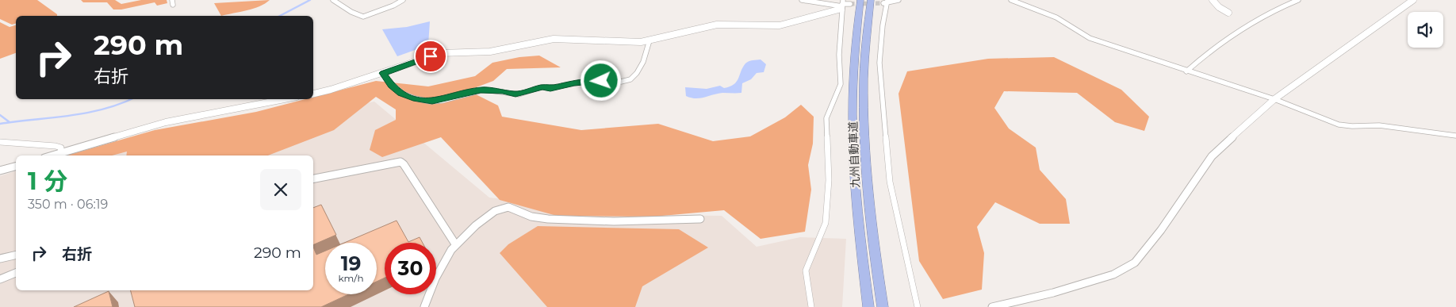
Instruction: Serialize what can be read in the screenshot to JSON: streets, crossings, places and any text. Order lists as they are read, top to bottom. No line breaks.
{"streets":{"highway":["九州自動車道"]},"page":{"turn":["290 m","右折"],"heading":["1 分","350 m · 06:19"],"list":[{"name":"右折","value":"290 m"}],"speed":"19 km/h","limit":"30"}}
